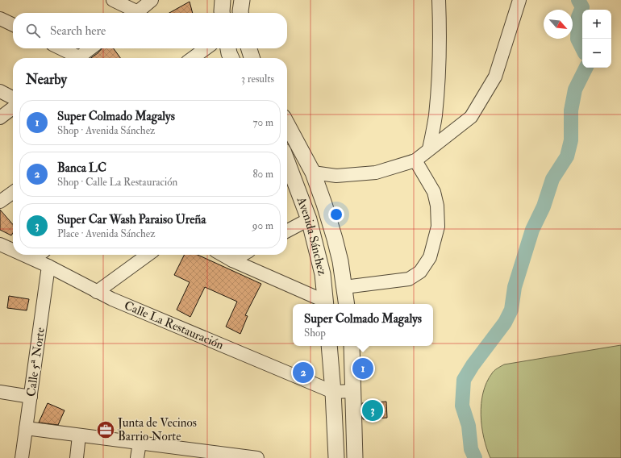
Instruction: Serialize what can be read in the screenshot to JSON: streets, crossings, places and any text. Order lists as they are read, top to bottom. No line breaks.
{"streets":{"street":["Avenida Sánchez","Calle La Restauración","Calle 5ª Norte"]},"crossings":[["Calle La Restauración","Calle 5ª Norte"]],"places":{"office":["Junta de Vecinos Barrio Norte"]},"north":"bottom right","page":{"map_buttons":["+","−"],"search":"Search here","heading":["Nearby","3 results"],"list":[{"mark":"1","name":"Super Colmado Magalys","note":"Shop · Avenida Sánchez","value":"70 m"},{"mark":"2","name":"Banca LC","note":"Shop · Calle La Restauración","value":"80 m"},{"mark":"3","name":"Super Car Wash Paraiso Ureña","note":"Place · Avenida Sánchez","value":"90 m"}],"popup":["Super Colmado Magalys","Shop"],"pins":["1","2","3"]}}
